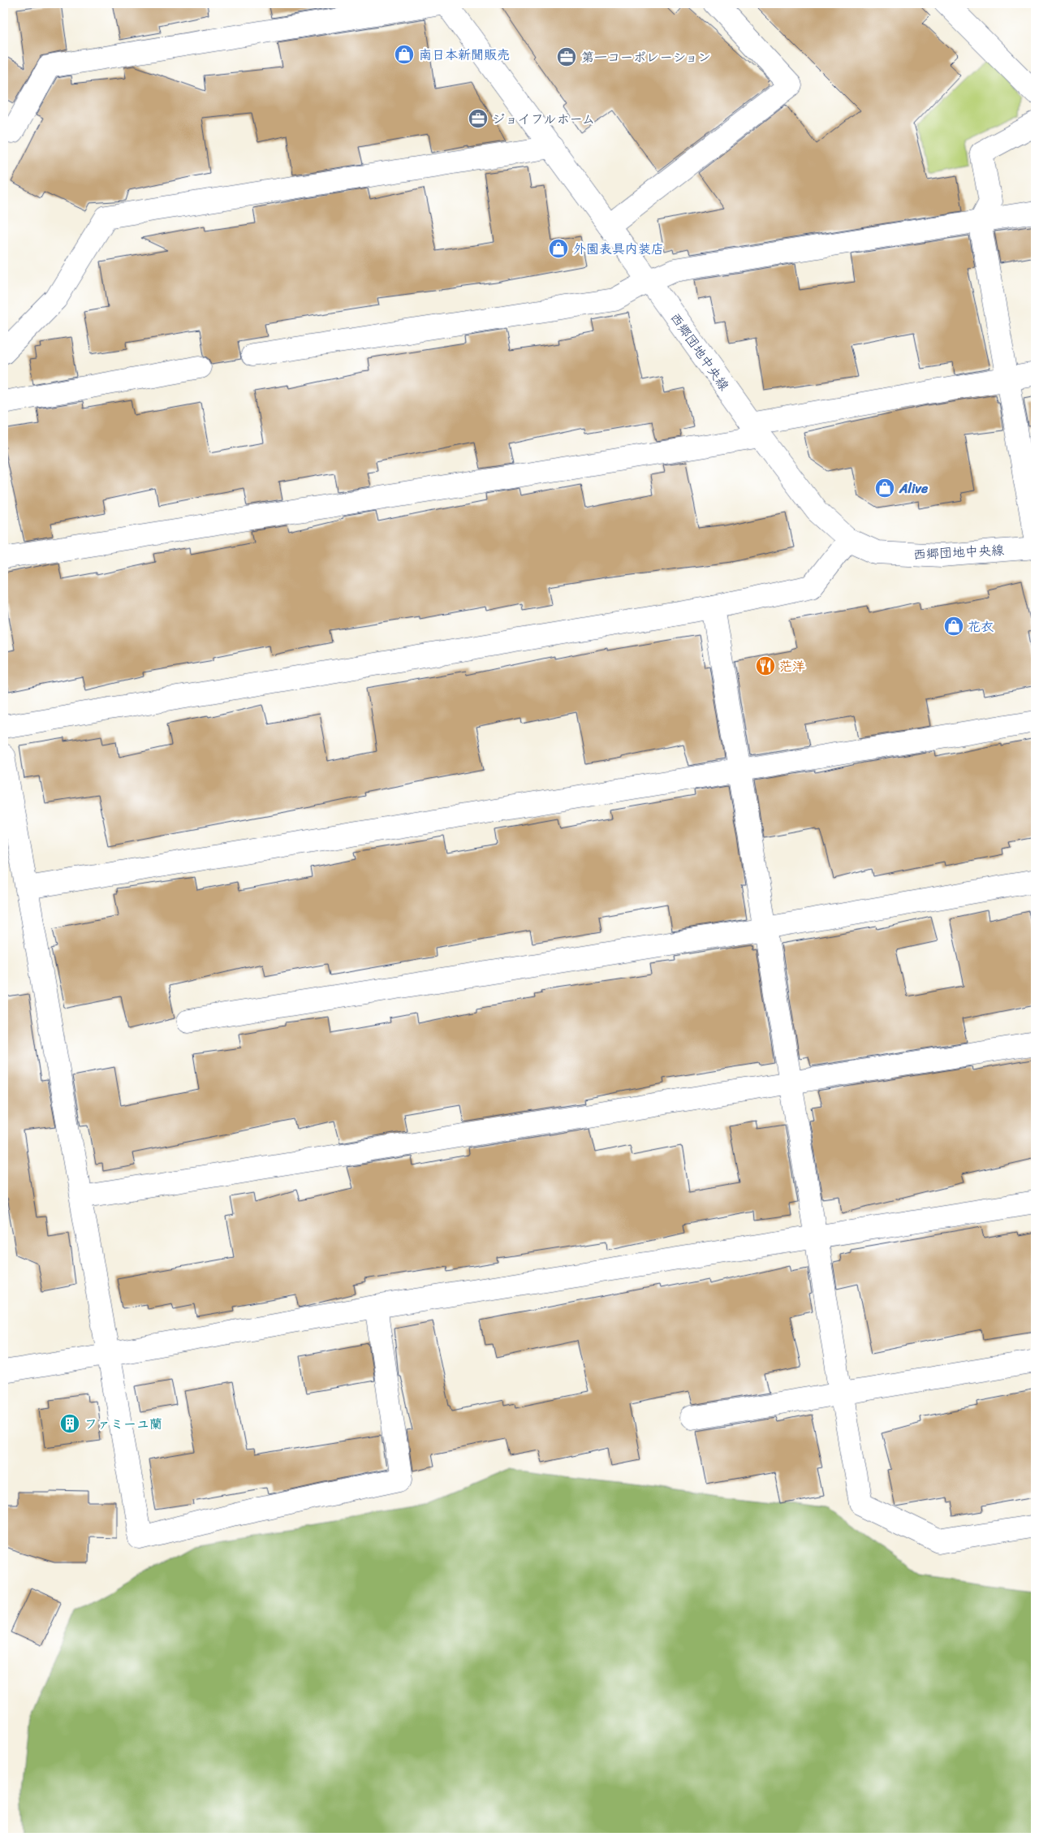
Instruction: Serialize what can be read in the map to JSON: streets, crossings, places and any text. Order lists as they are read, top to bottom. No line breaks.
{"streets":{"street":["西郷団地中央線"]},"places":{"shop":["南日本新聞販売","外園表具内装店","Alive","花衣"],"office":["第一コーポレーション","ジョイフルホーム"],"restaurant":["茫洋"],"building":["ファミーユ蘭"]}}
